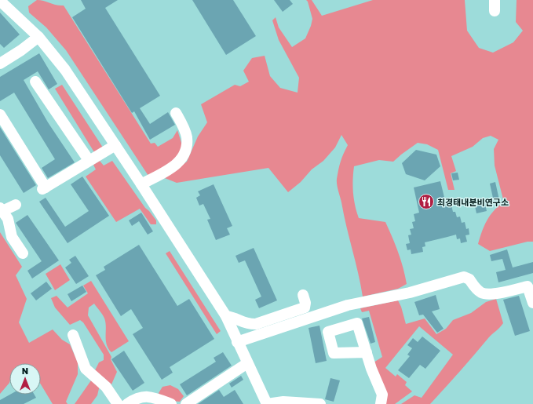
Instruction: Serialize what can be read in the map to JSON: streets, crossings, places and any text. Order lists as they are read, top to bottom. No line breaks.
{"places":{"restaurant":["최경태내분비연구소"]},"north":"top"}
